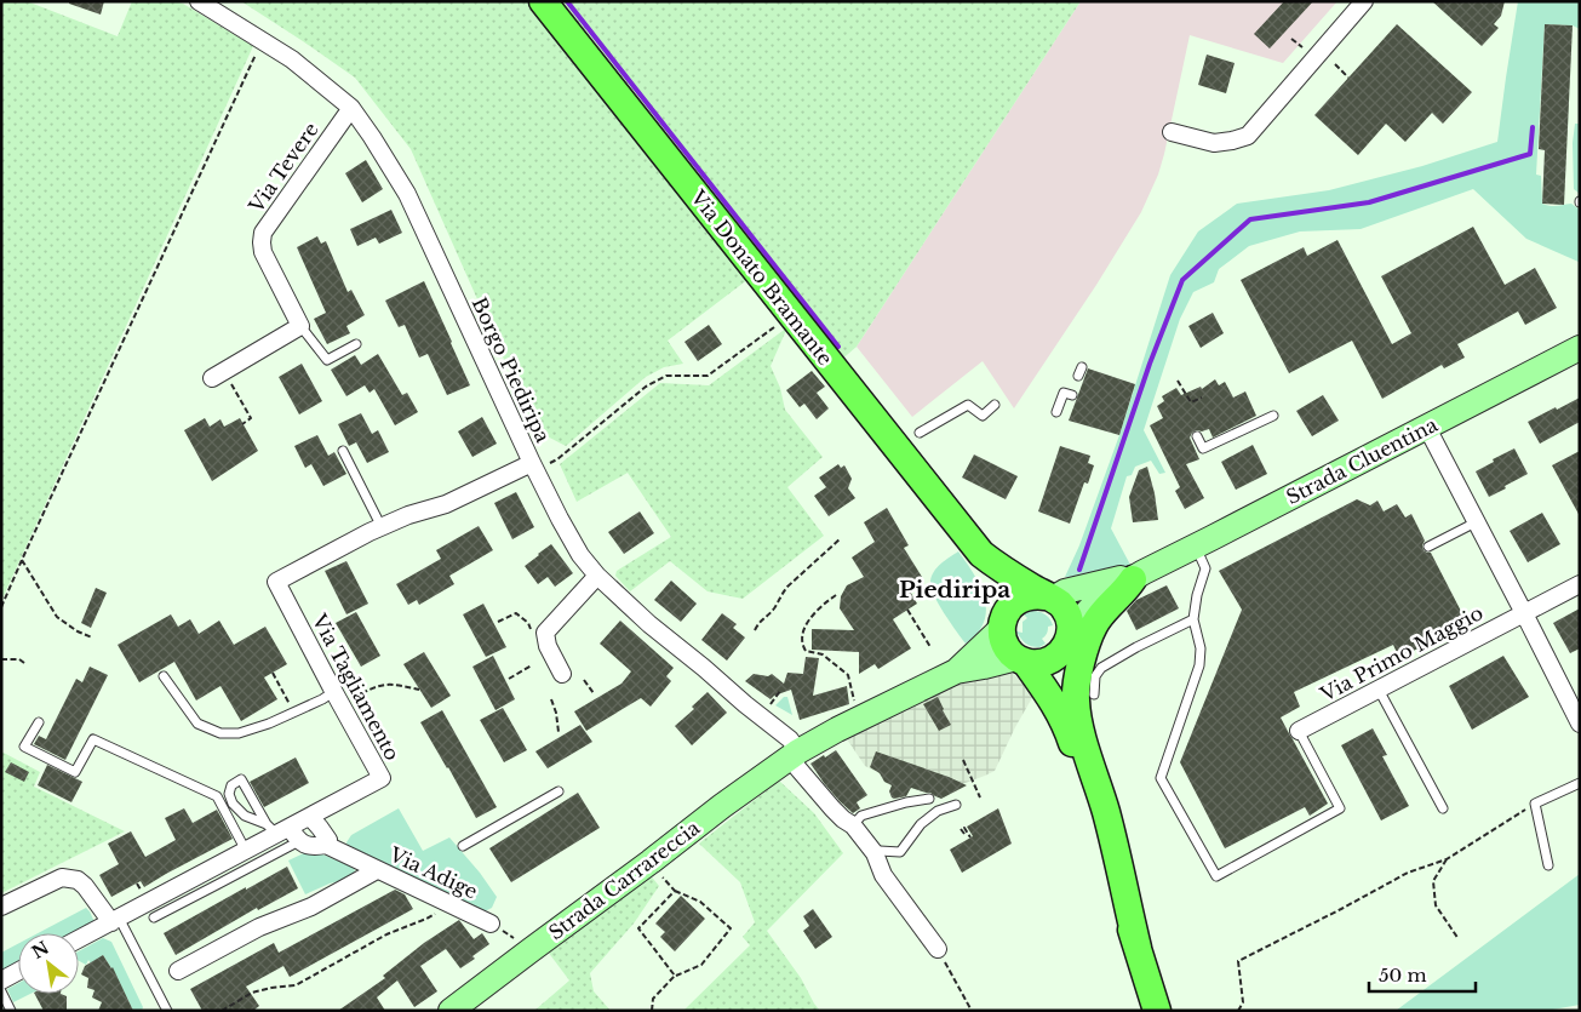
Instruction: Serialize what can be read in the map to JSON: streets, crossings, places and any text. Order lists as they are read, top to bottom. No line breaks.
{"streets":{"main road":["Via Donato Bramante","Strada Cluentina","Strada Carrareccia"],"street":["Via Tevere","Borgo Piediripa","Via Primo Maggio","Via Tagliamento","Via Adige"]},"crossings":[["Via Tevere","Borgo Piediripa"],["Via Donato Bramante","Strada Cluentina"],["Borgo Piediripa","Via Tagliamento"],["Borgo Piediripa","Strada Carrareccia"],["Via Tagliamento","Via Adige"]],"districts":["Piediripa"],"scale_bar":"50 m","north":"top left"}
